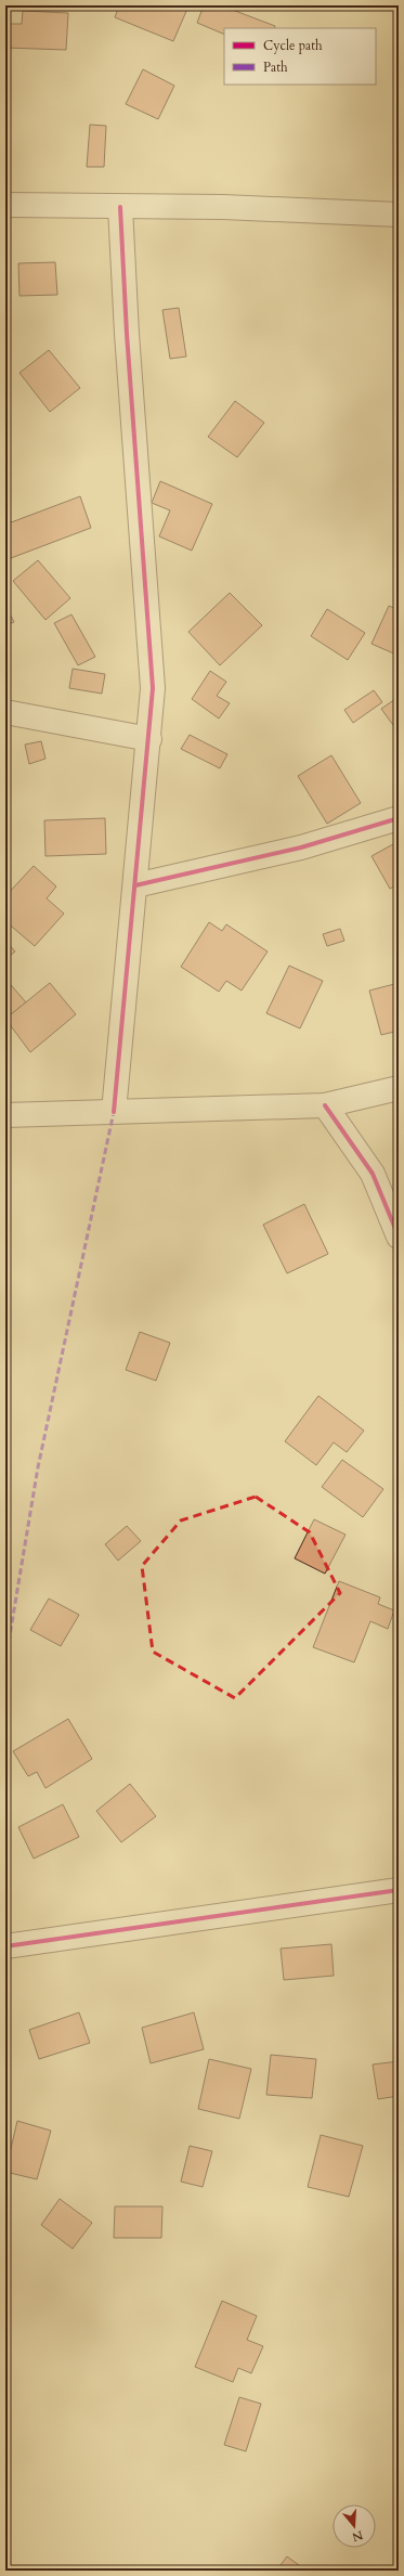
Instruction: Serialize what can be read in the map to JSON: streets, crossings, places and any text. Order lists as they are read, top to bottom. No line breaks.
{"legend":["Cycle path","Path"],"north":"bottom"}
